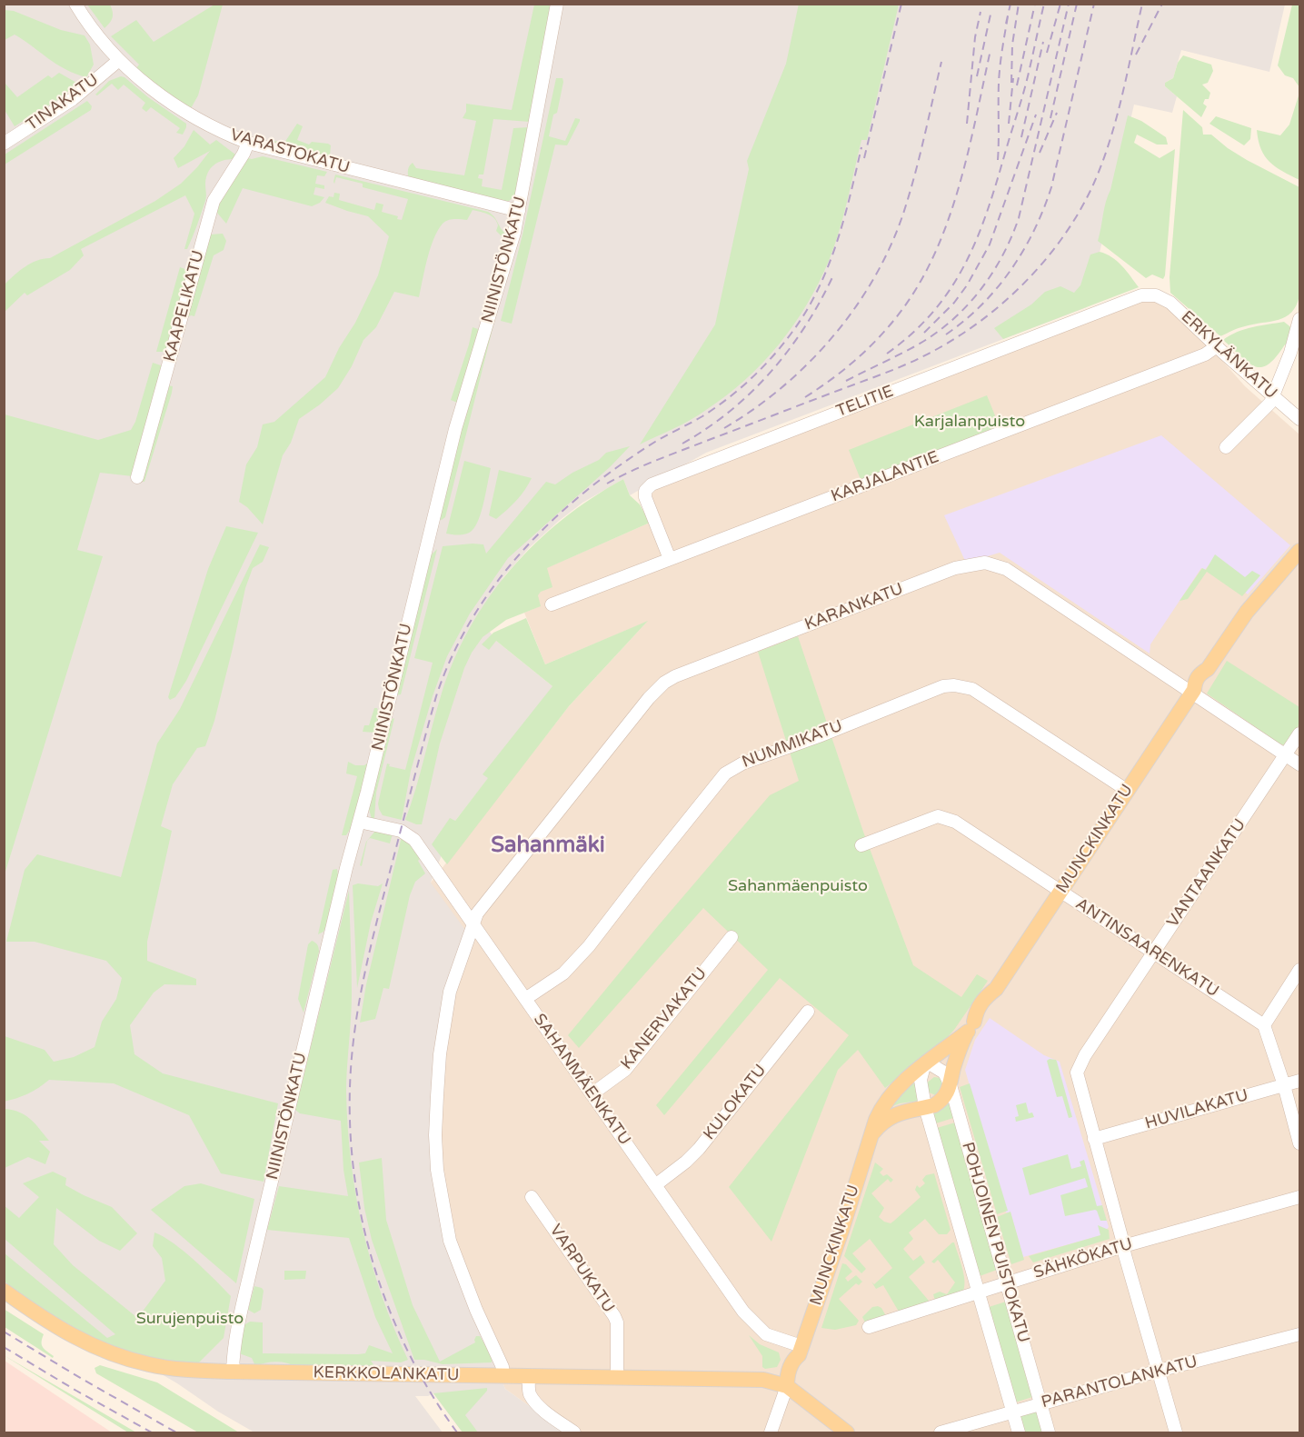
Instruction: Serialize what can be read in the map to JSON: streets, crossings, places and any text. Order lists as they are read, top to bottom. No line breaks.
{"streets":{"main road":["MUNCKINKATU","KERKKOLANKATU"],"street":["TINAKATU","VARASTOKATU","NIINISTÖNKATU","KAAPELIKATU","ERKYLÄNKATU","TELITIE","KARJALANTIE","KARANKATU","NUMMIKATU","VANTAANKATU","ANTINSAARENKATU","KANERVAKATU","SAHANMÄENKATU","KULOKATU","HUVILAKATU","POHJOINEN PUISTOKATU","SÄHKÖKATU","VARPUKATU","PARANTOLANKATU"]},"crossings":[["TINAKATU","VARASTOKATU"],["VARASTOKATU","NIINISTÖNKATU"],["VARASTOKATU","KAAPELIKATU"],["NIINISTÖNKATU","SAHANMÄENKATU"],["NIINISTÖNKATU","KERKKOLANKATU"],["ERKYLÄNKATU","TELITIE"],["ERKYLÄNKATU","KARJALANTIE"],["TELITIE","KARJALANTIE"],["KARANKATU","MUNCKINKATU"],["KARANKATU","VANTAANKATU"],["KARANKATU","SAHANMÄENKATU"],["KARANKATU","KERKKOLANKATU"],["NUMMIKATU","MUNCKINKATU"],["NUMMIKATU","SAHANMÄENKATU"],["MUNCKINKATU","ANTINSAARENKATU"],["MUNCKINKATU","SAHANMÄENKATU"],["MUNCKINKATU","POHJOINEN PUISTOKATU"],["MUNCKINKATU","KERKKOLANKATU"],["VANTAANKATU","ANTINSAARENKATU"],["VANTAANKATU","HUVILAKATU"],["KANERVAKATU","SAHANMÄENKATU"],["SAHANMÄENKATU","KULOKATU"],["POHJOINEN PUISTOKATU","SÄHKÖKATU"],["POHJOINEN PUISTOKATU","PARANTOLANKATU"],["VARPUKATU","KERKKOLANKATU"]],"districts":["Sahanmäki"],"parks":["Karjalanpuisto","Sahanmäenpuisto","Surujenpuisto"]}
